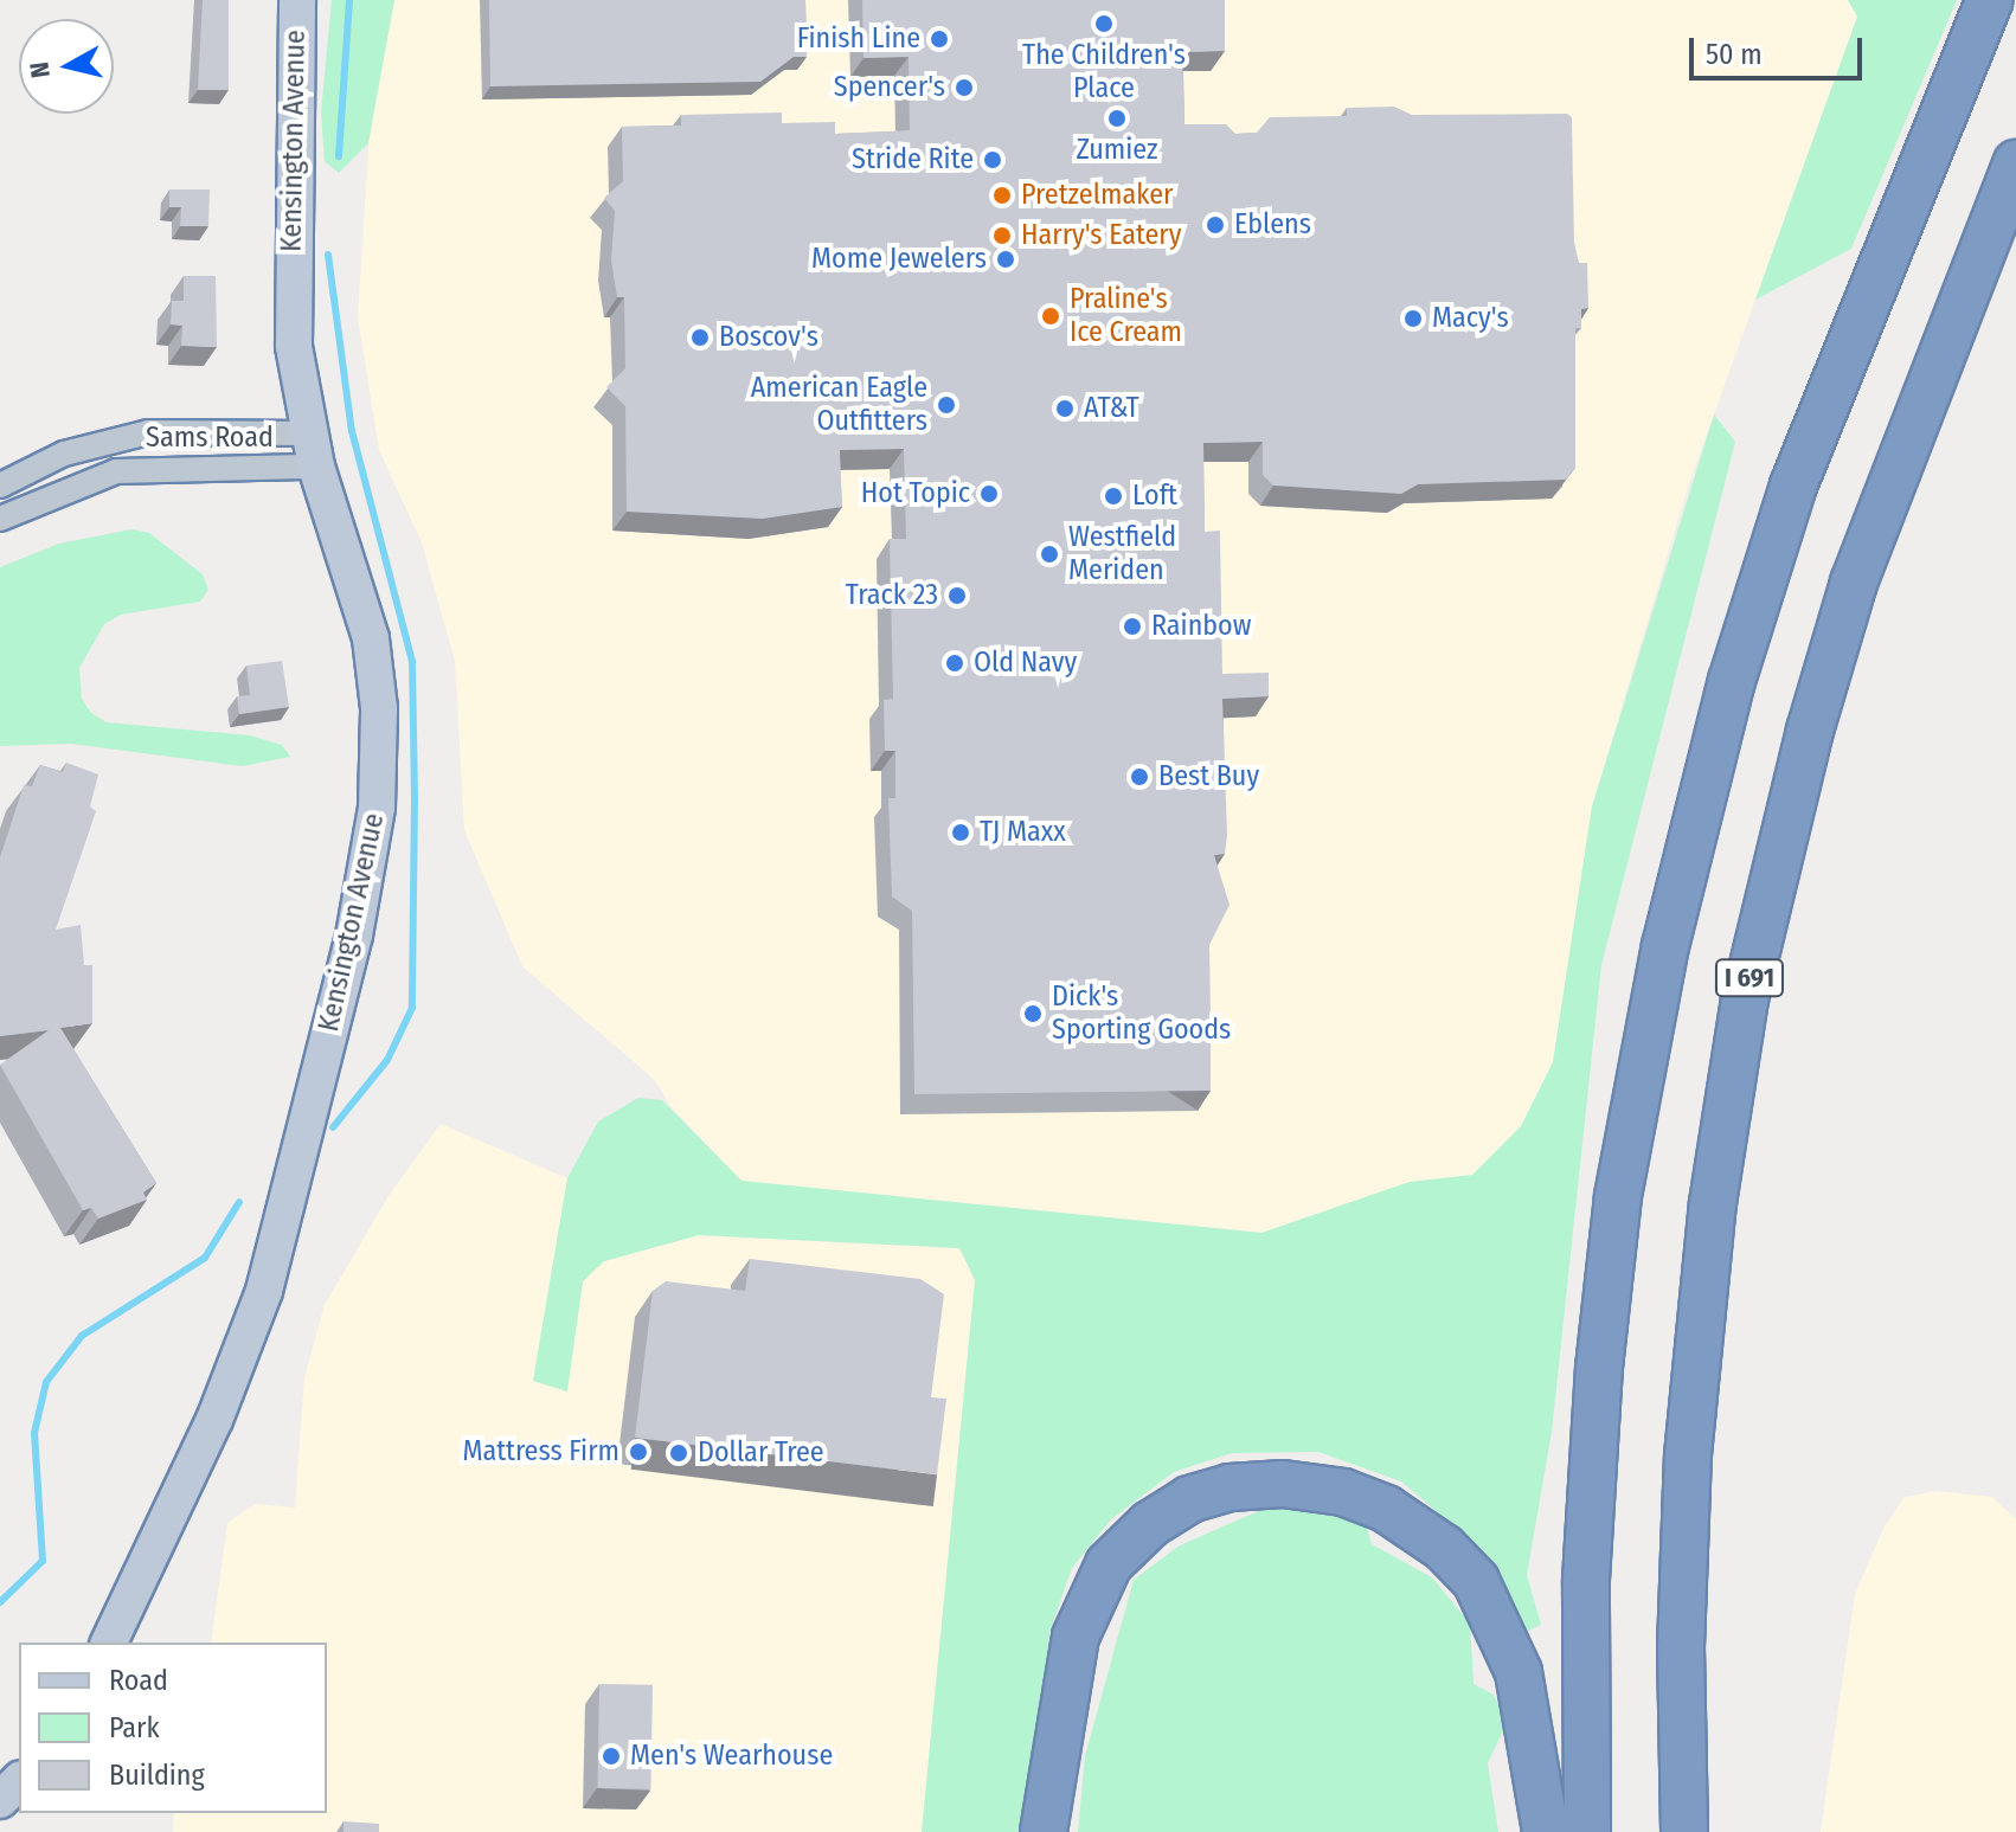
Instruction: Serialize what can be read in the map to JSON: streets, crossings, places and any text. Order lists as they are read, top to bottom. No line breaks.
{"streets":{"highway":["I 691"],"main road":["Kensington Avenue"],"street":["Sams Road"]},"crossings":[["Kensington Avenue","Sams Road"]],"places":["The Children's Place","Finish Line","Spencer's","Zumiez","Stride Rite","Pretzelmaker","Eblens","Harry's Eatery","Mome Jewelers","Praline's Ice Cream","Macy's","Boscov's","American Eagle Outfitters","AT&T","Hot Topic","Loft","Westfield Meriden","Track 23","Rainbow","Old Navy","Best Buy","TJ Maxx","Dick's Sporting Goods","Mattress Firm","Dollar Tree","Men's Wearhouse"],"legend":["Road","Park","Building"],"scale_bar":"50 m","north":"left"}
